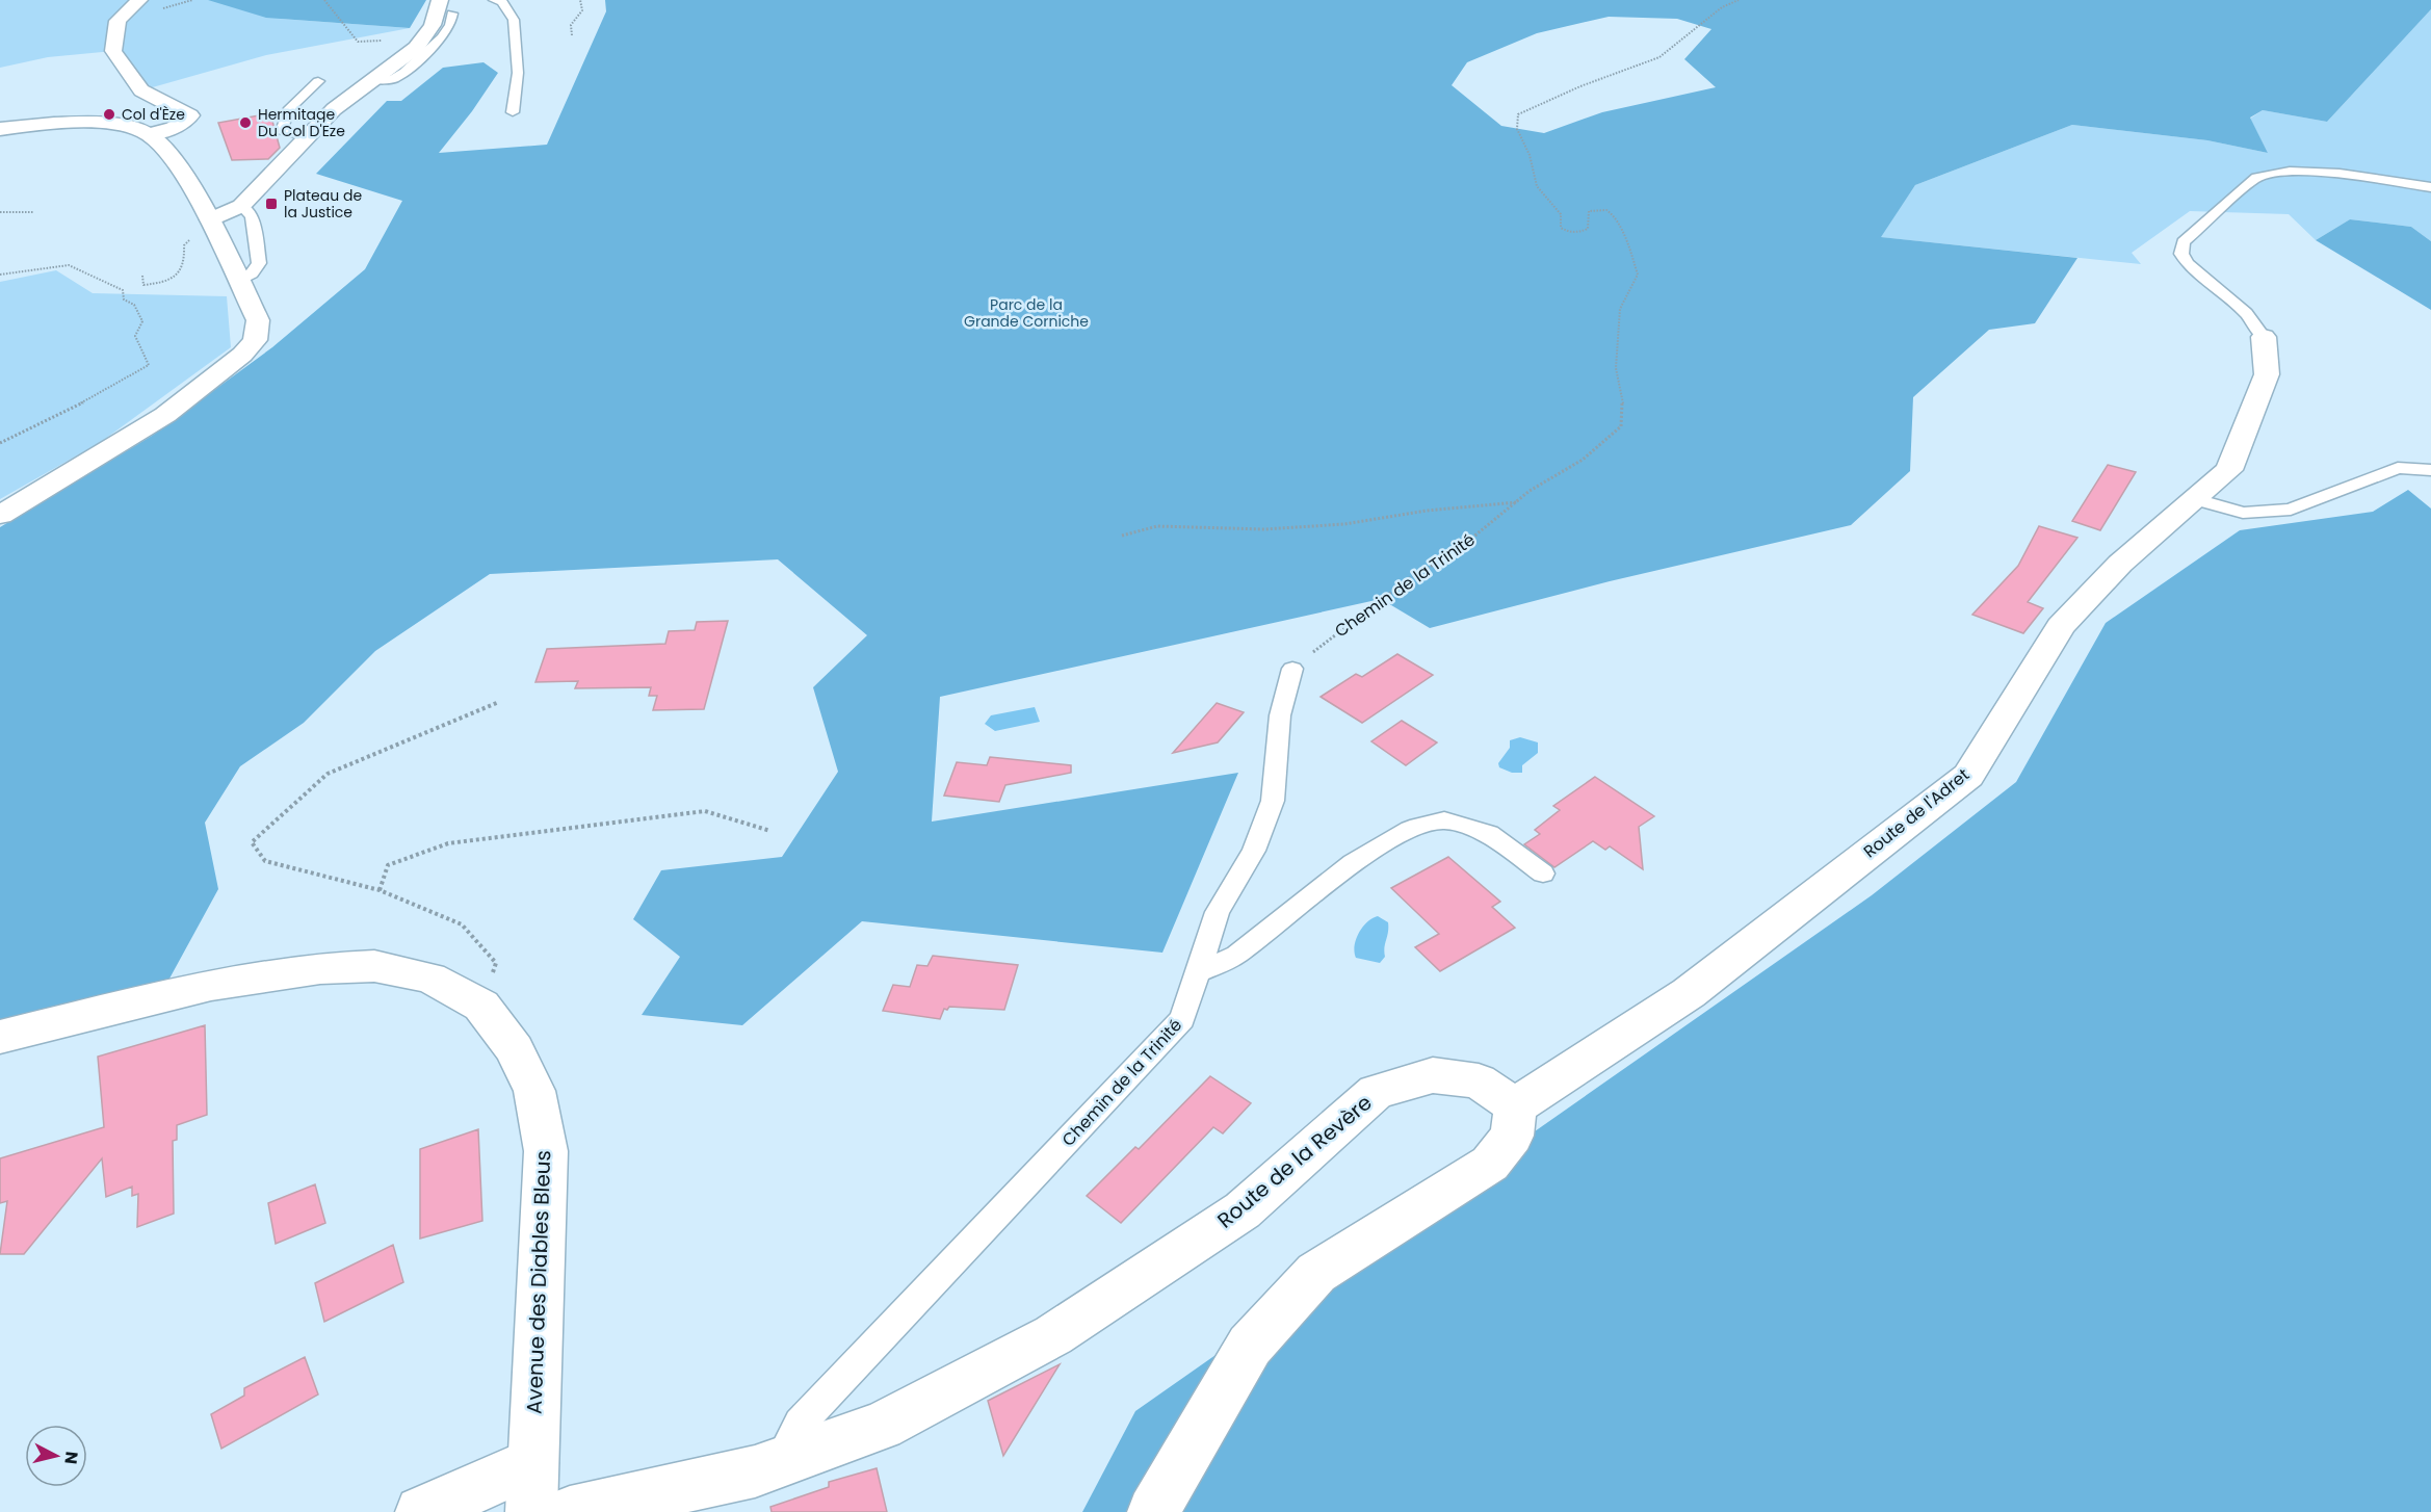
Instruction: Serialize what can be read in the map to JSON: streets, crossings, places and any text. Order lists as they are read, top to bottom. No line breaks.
{"streets":{"street":["Route de l'Adret","Route de la Revère","Avenue des Diables Bleus"],"lane":["Chemin de la Trinité"]},"crossings":[["Chemin de la Trinité","Route de la Revère"],["Route de l'Adret","Route de la Revère"]],"parks":["Parc de la Grande Corniche"],"places":{"other":["Col d'Èze","Hermitage Du Col D'Eze"],"transit":["Plateau de la Justice"]},"north":"right"}
